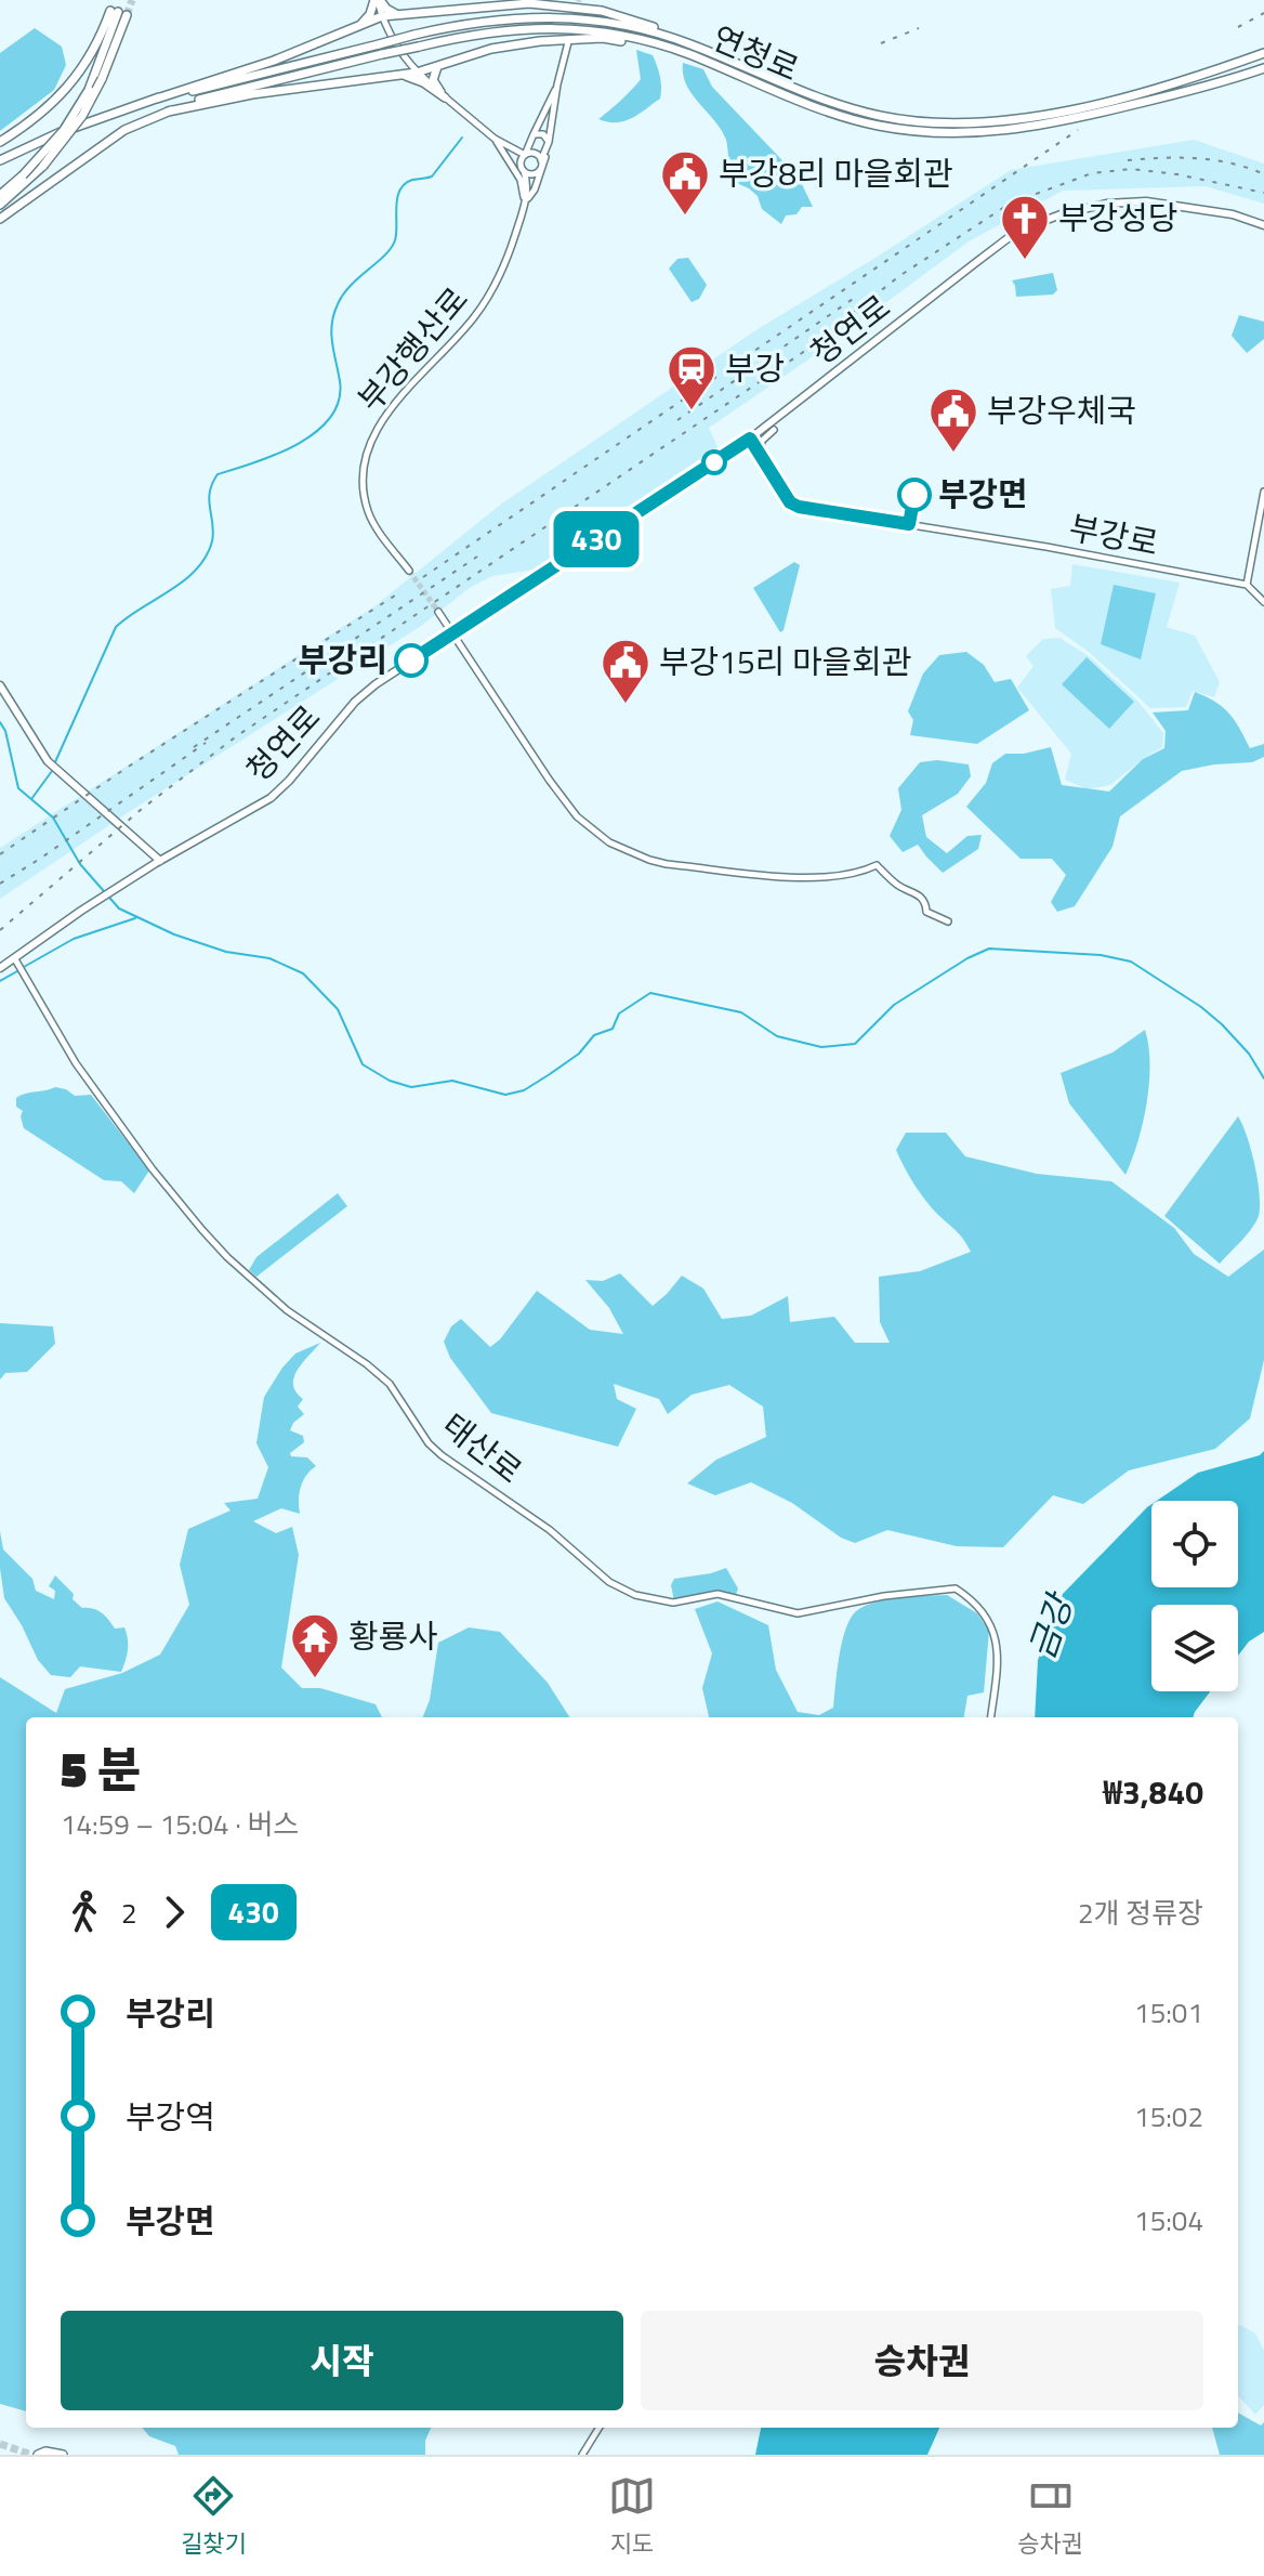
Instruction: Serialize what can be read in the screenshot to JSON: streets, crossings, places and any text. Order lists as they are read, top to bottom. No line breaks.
{"streets":{"highway":["연청로"],"main road":["청연로"],"street":["부강행산로","부강로","태산로"]},"crossings":[["청연로","부강로"],["청연로","태산로"]],"water":["금강"],"places":{"public building":["부강8리 마을회관","부강우체국","부강15리 마을회관"],"church":["부강성당"],"station":["부강"],"other":["부강면","부강리"],"temple":["황룡사"]},"lines":["bus line 430"],"page":{"on_map":"430","heading":["5 분","14:59 – 15:04 · 버스","₩3,840"],"legs":["2","430","2개 정류장"],"list":[{"name":"부강리","value":"15:01"},{"name":"부강역","value":"15:02"},{"name":"부강면","value":"15:04"}],"buttons":["시작","승차권"],"tabs":["길찾기","지도","승차권"]}}
